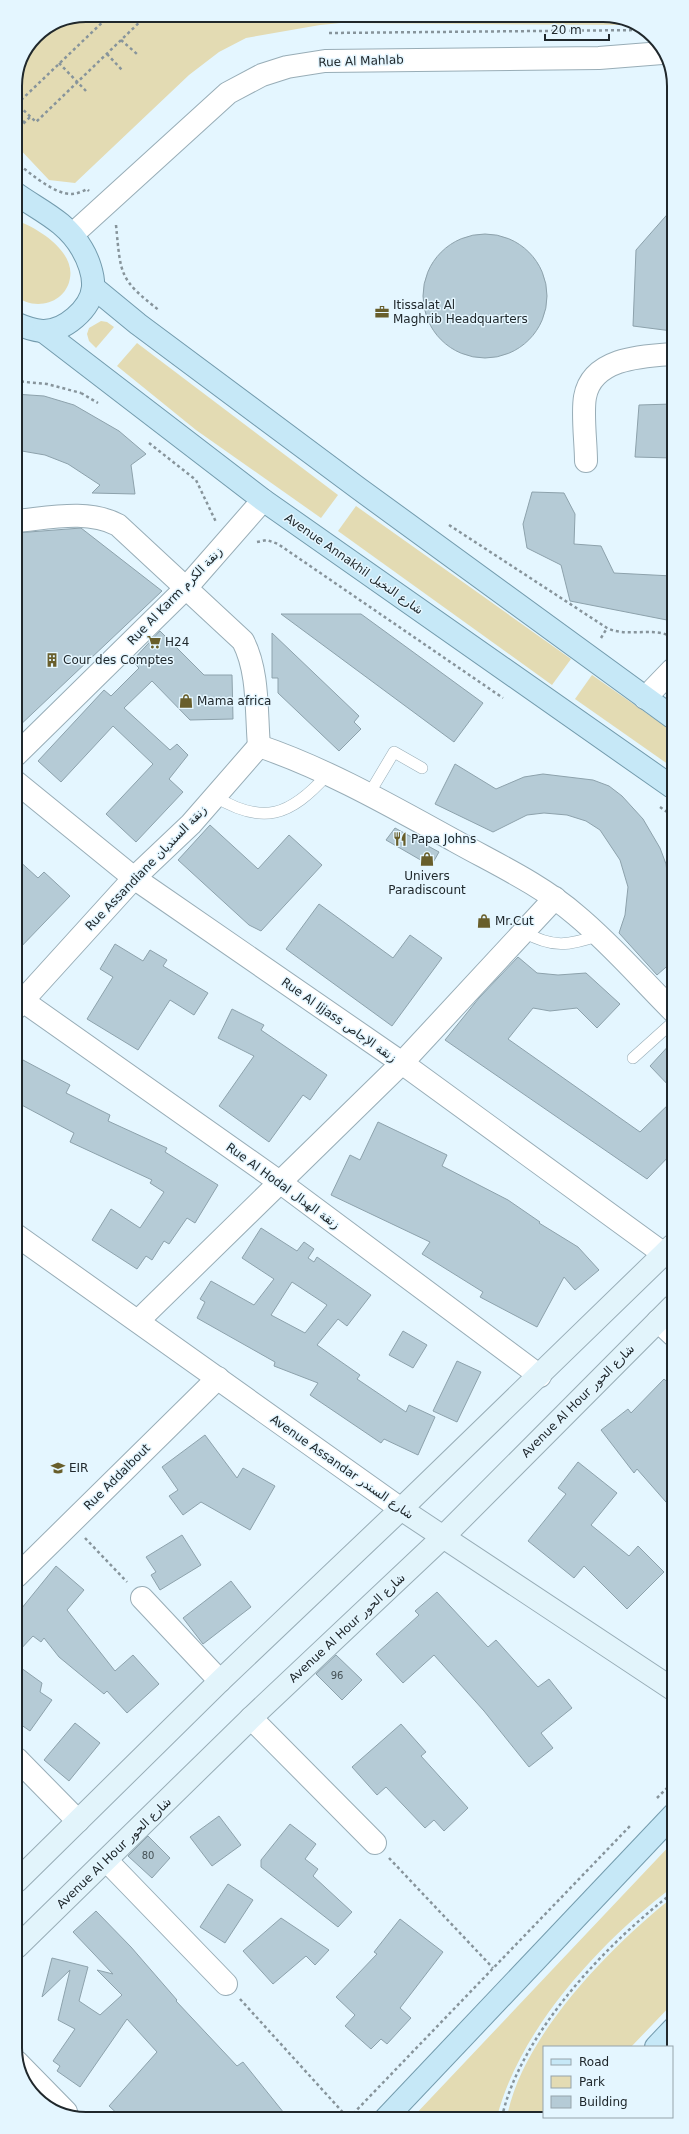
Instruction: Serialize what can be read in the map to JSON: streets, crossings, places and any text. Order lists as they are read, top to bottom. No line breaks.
{"streets":{"main road":["Avenue Annakhil شارع النخيل"],"street":["Rue Al Mahlab","Rue Al Karm زنقة الكرم","Rue Assandiane زنقة السنديان","Rue Al Ijjass زنقة الإجاص","Rue Al Hodal زنقة الهدال","Avenue Al Hour شارع الحور","Avenue Assandar شارع السندر","Rue Addalbout"]},"crossings":[["Avenue Annakhil شارع النخيل","Rue Al Karm زنقة الكرم"],["Rue Assandiane زنقة السنديان","Rue Al Ijjass زنقة الإجاص"],["Avenue Al Hour شارع الحور","Avenue Assandar شارع السندر"],["Avenue Assandar شارع السندر","Rue Addalbout"]],"places":{"office":["Itissalat Al Maghrib Headquarters"],"supermarket":["H24"],"building":["Cour des Comptes"],"shop":["Mama africa","Univers Paradiscount","Mr.Cut"],"restaurant":["Papa Johns"],"school or university":["EIR"]},"house_numbers":["96","80"],"legend":["Road","Park","Building"],"scale_bar":"20 m"}
